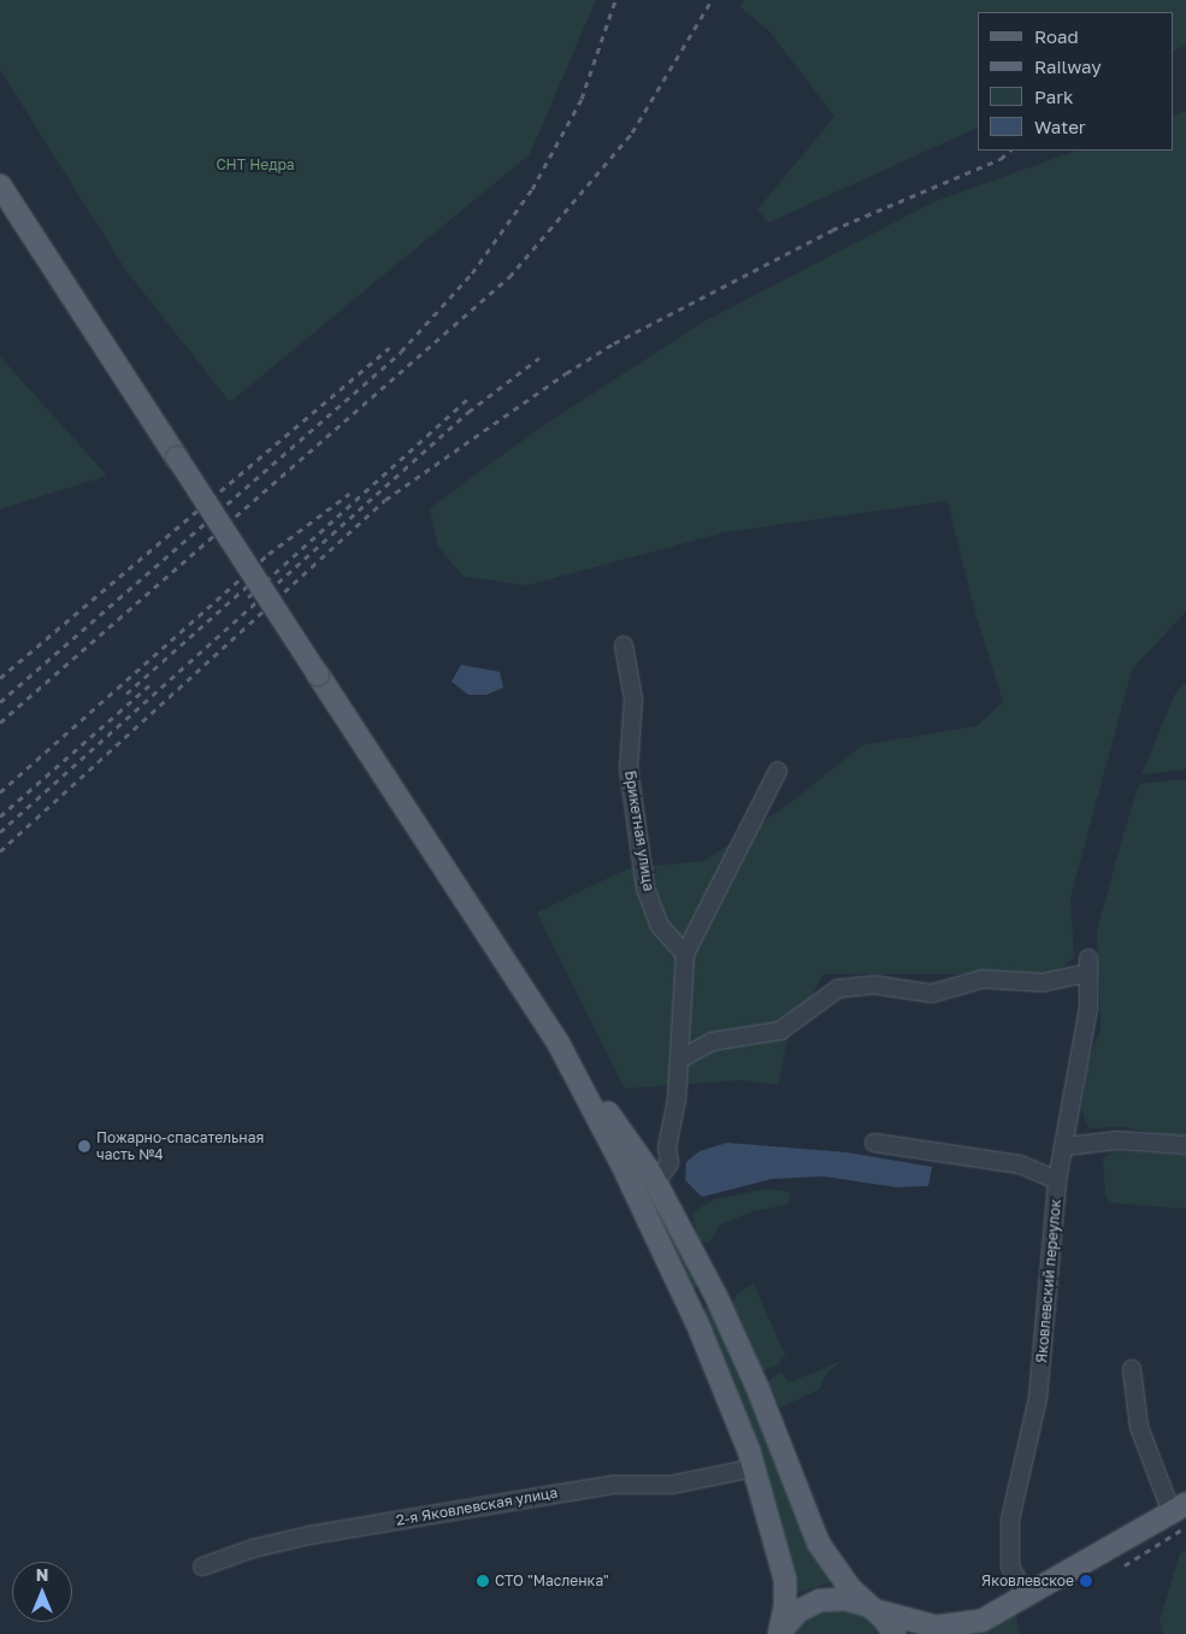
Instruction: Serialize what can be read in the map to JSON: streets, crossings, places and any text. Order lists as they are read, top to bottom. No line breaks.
{"streets":{"street":["Брикетная улица","Яковлевский переулок","2-я Яковлевская улица"]},"parks":["СНТ Недра"],"places":["Пожарно-спасательная часть №4","СТО \"Масленка\"","Яковлевское"],"legend":["Road","Railway","Park","Water"],"north":"top"}
